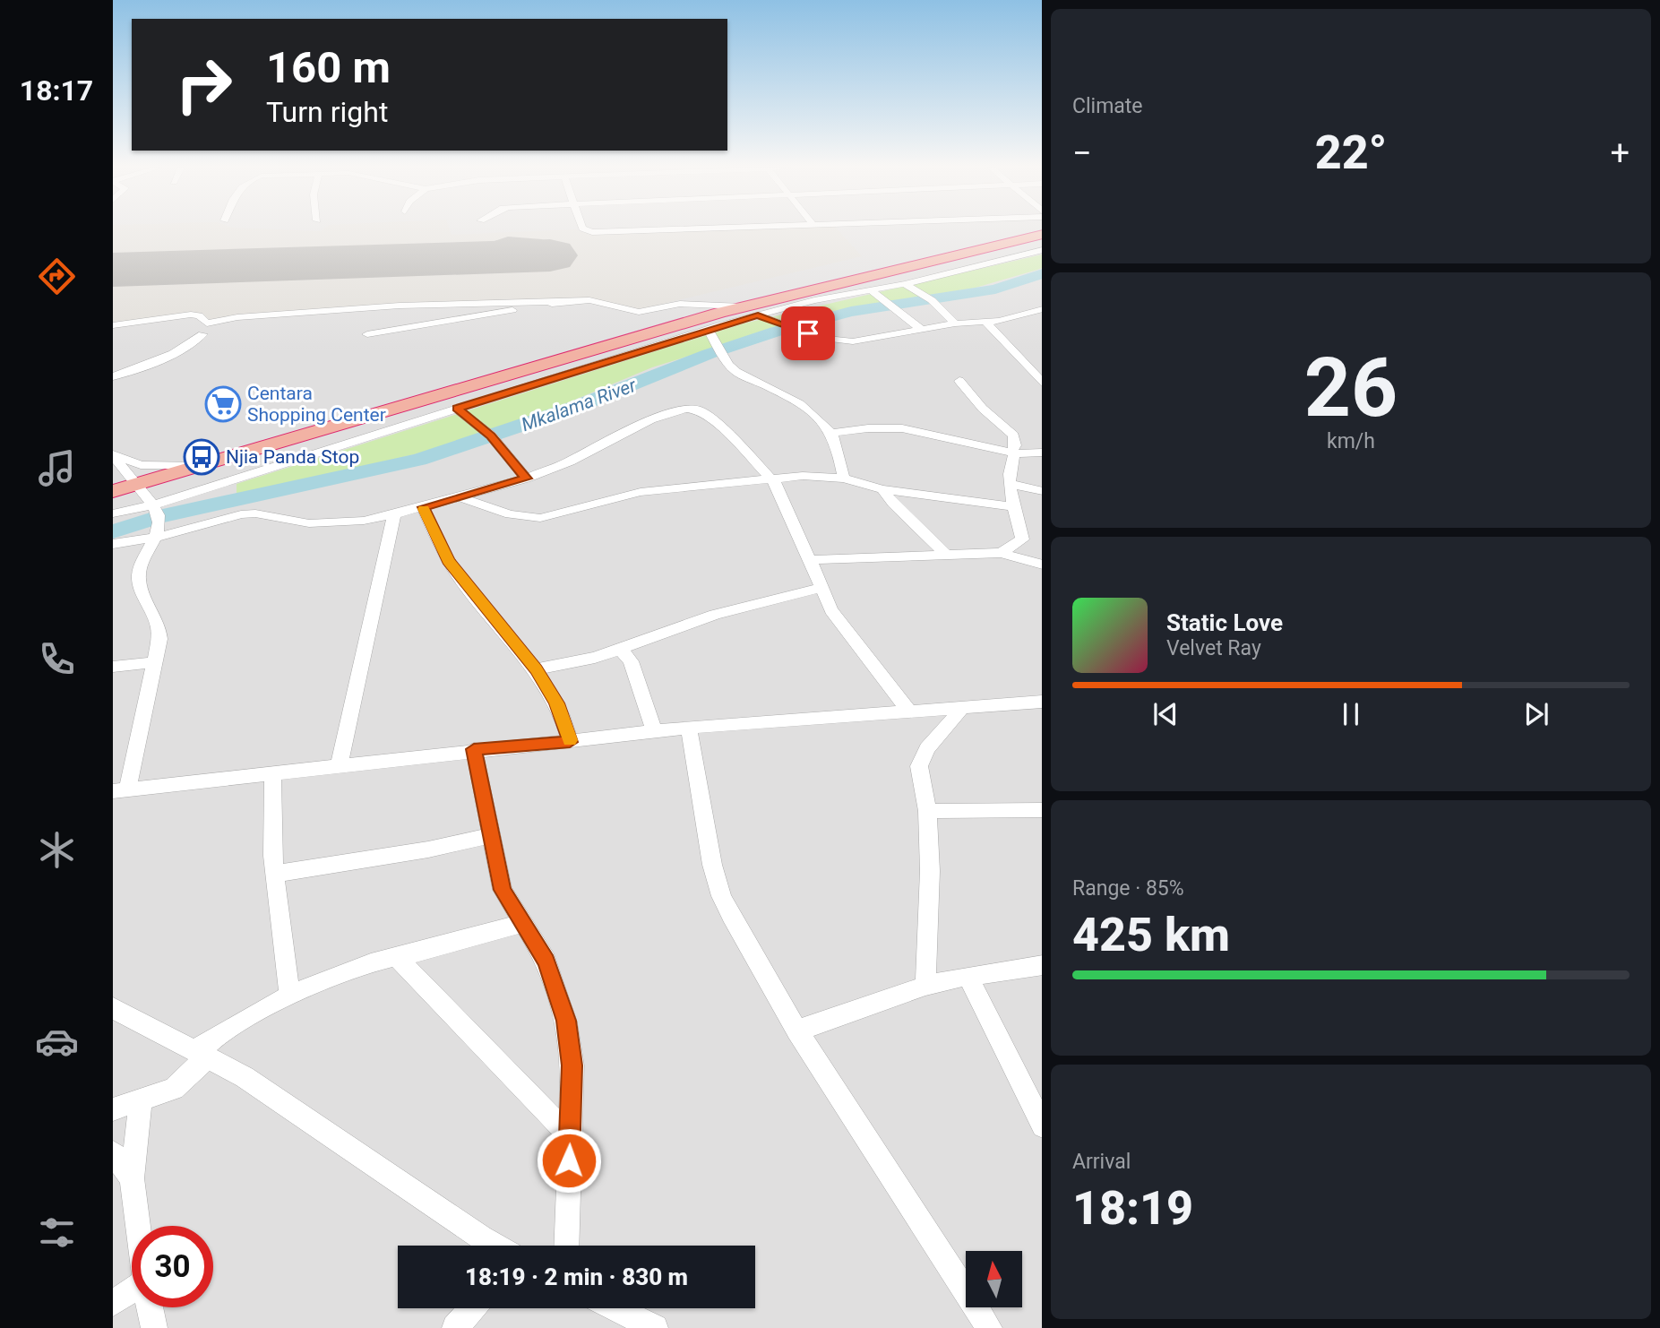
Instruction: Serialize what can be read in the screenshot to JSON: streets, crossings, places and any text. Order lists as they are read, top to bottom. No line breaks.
{"water":["Mkalama River"],"places":{"supermarket":["Centara Shopping Center"],"bus stop":["Njia Panda Stop"]},"north":"top","page":{"tabs":"18:17","tile":["Climate",["26","km/h"],["Range · 85%","425 km"],["Arrival","18:19"]],"turn":["160 m","Turn right"],"heat":["−","22°","+"],"song":["Static Love","Velvet Ray"],"limit":"30","trip":"18:19 · 2 min · 830 m"}}
